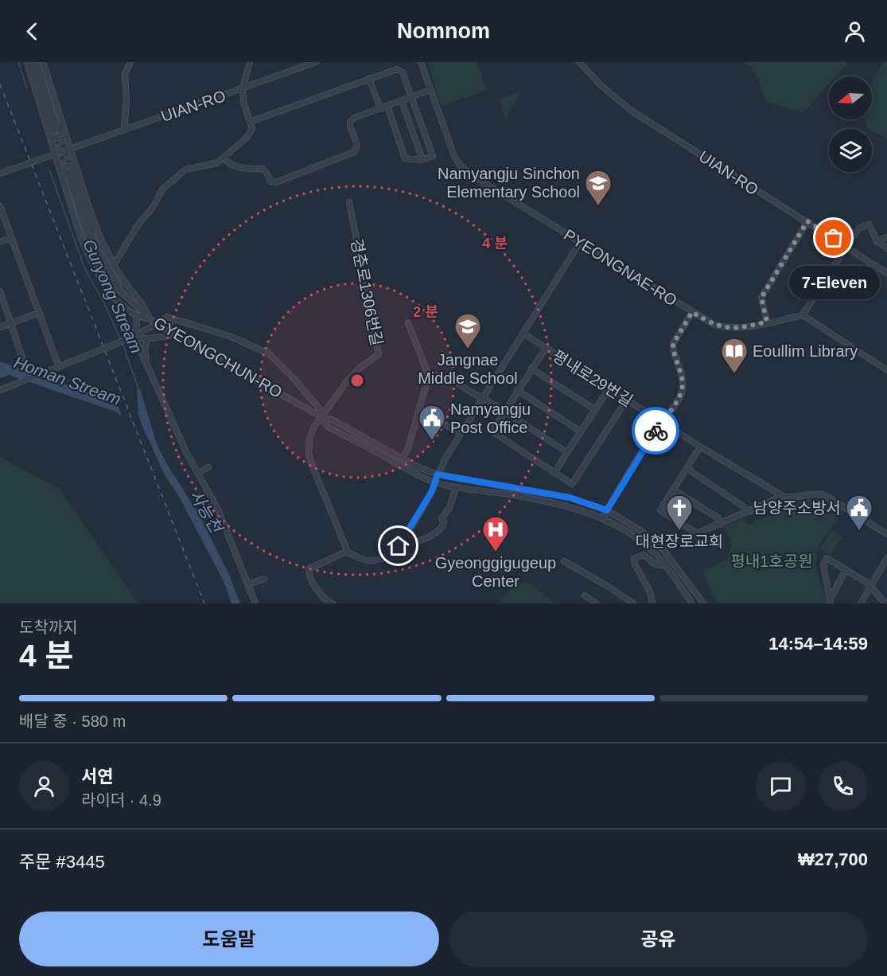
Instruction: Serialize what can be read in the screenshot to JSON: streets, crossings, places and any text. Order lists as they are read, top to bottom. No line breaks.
{"streets":{"street":["UIAN-RO","PYEONGNAE-RO","경춘로1306번길","GYEONGCHUN-RO","평내로29번길"]},"crossings":[["경춘로1306번길","GYEONGCHUN-RO"]],"water":["Guryong Stream","Homan Stream","사능천"],"parks":["평내1호공원"],"places":{"school or university":["Namyangju Sinchon Elementary School","Jangnae Middle School"],"other":["7-Eleven"],"library":["Eoullim Library"],"public building":["Namyangju Post Office","남양주소방서"],"church":["대현장로교회"],"hospital":["Gyeonggigugeup Center"]},"north":"left","page":{"header":"Nomnom","bubble":"7-Eleven","heading":["4 분","도착까지","14:54–14:59"],"panel":["서연","라이더 · 4.9","주문 #3445","₩27,700"],"bar":"배달 중 · 580 m","buttons":["도움말","공유"]},"rings":["4 분","2 분"]}
